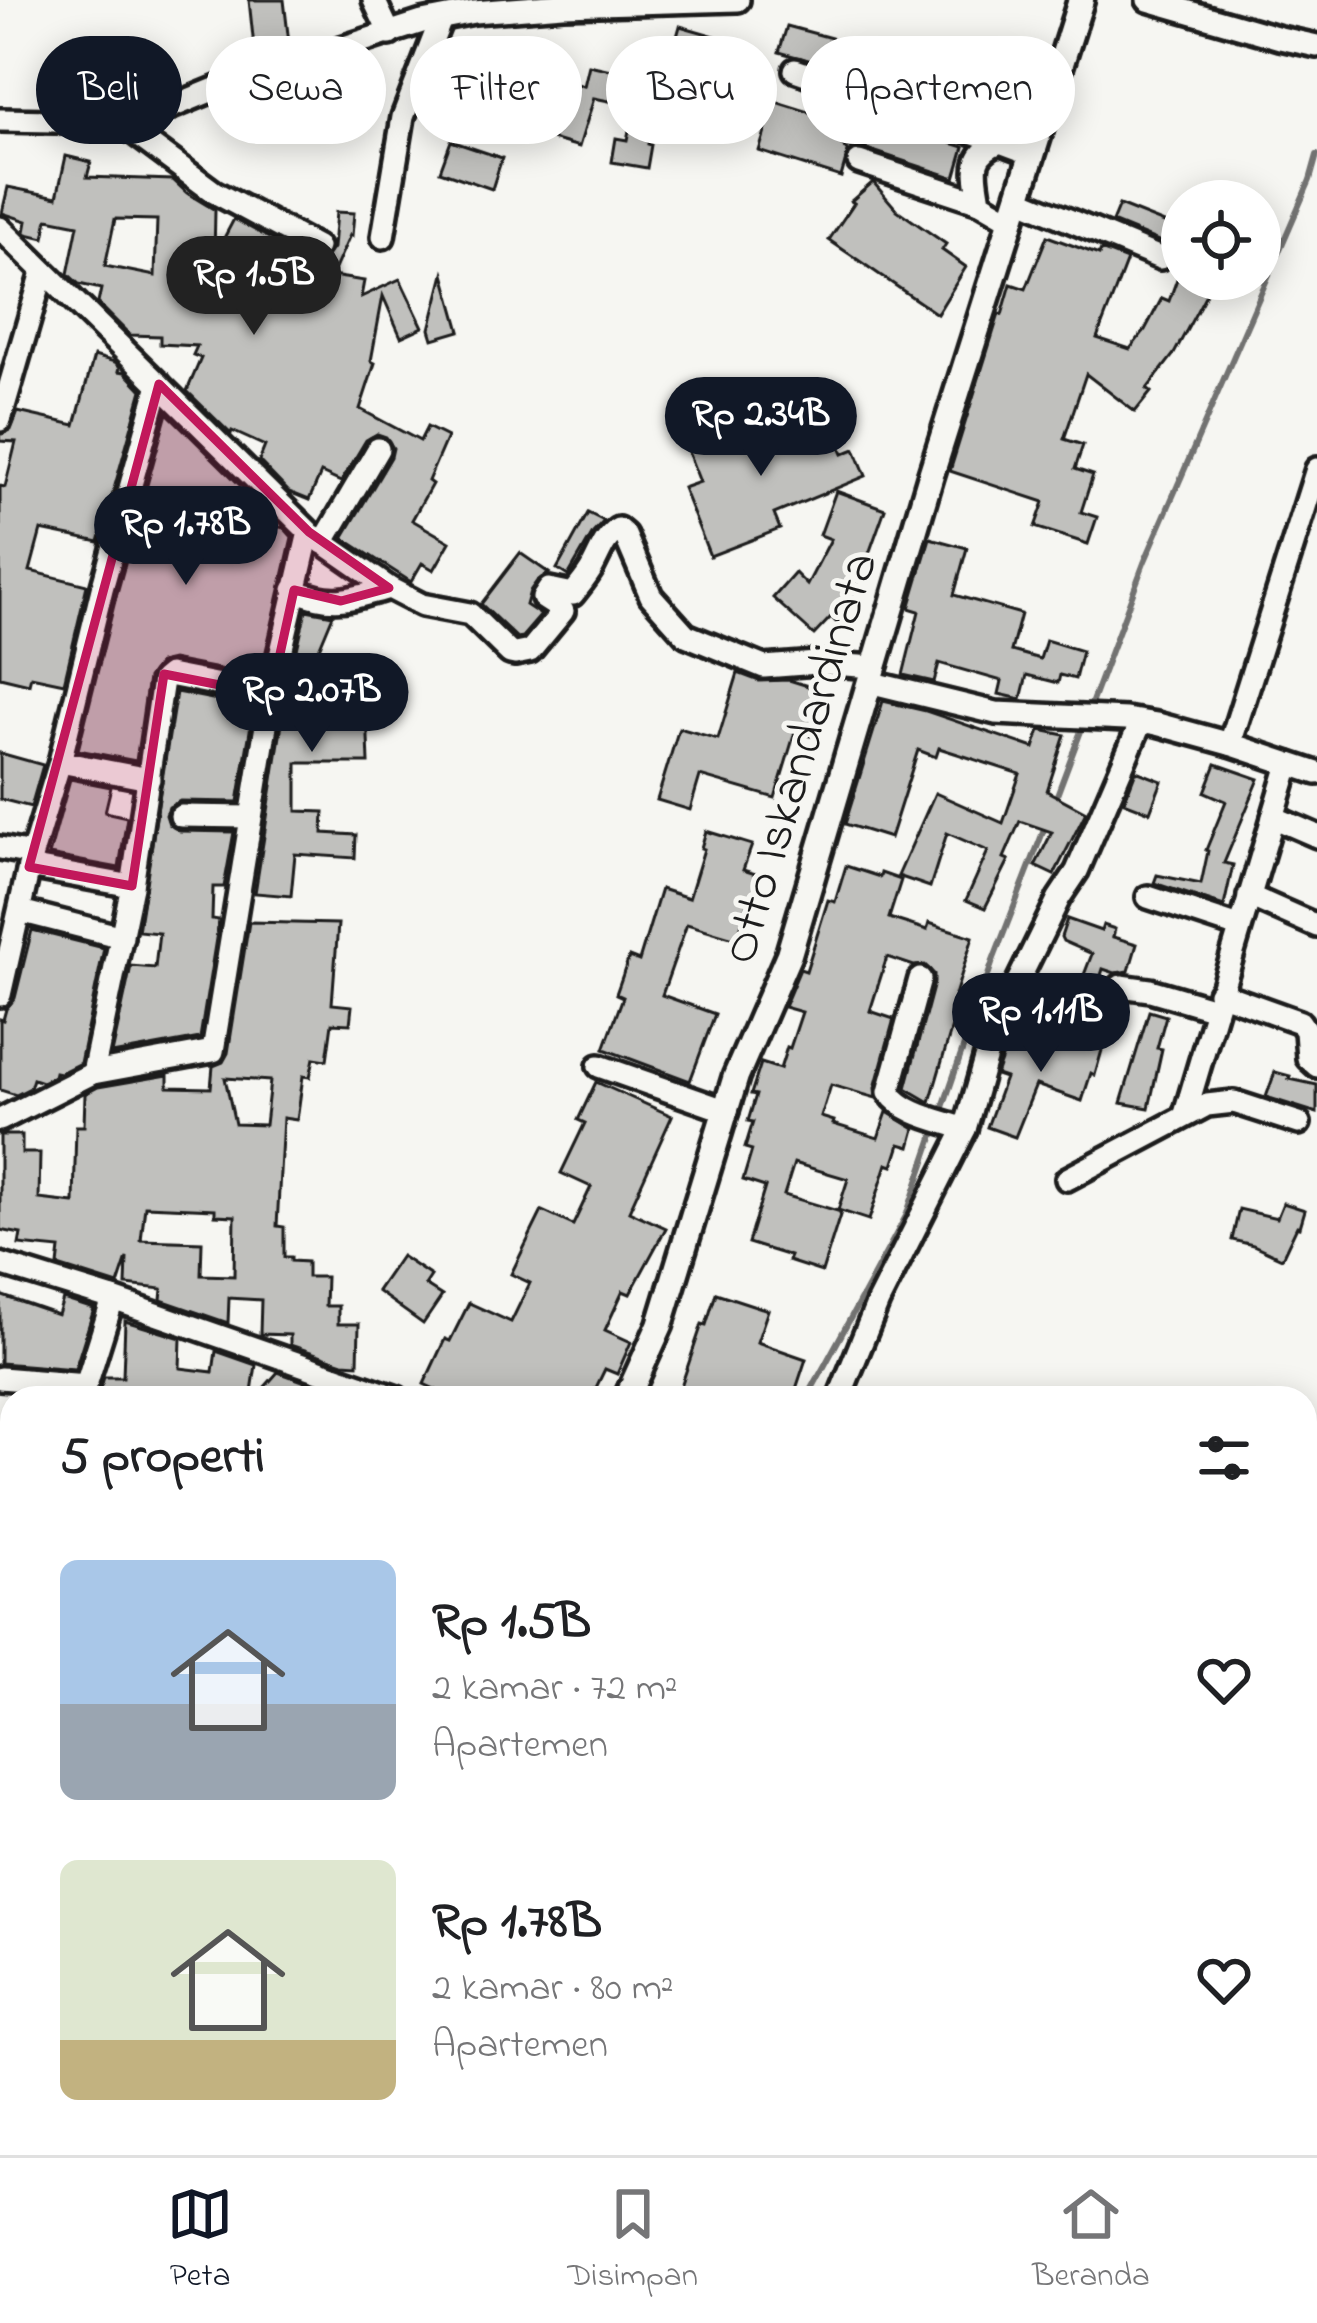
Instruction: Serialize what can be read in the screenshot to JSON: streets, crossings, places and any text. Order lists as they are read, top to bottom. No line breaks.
{"streets":{"main road":["Otto Iskandardinata"]},"page":{"chip":["Beli","Sewa","Filter","Baru","Apartemen"],"price":["Rp 1.5B","Rp 2.34B","Rp 1.78B","Rp 2.07B","Rp 1.11B"],"heading":"5 properti","list":[{"name":"Rp 1.5B","note":"2 kamar · 72 m² · Apartemen"},{"name":"Rp 1.78B","note":"2 kamar · 80 m² · Apartemen"}],"tabs":["Peta","Disimpan","Beranda"]}}
